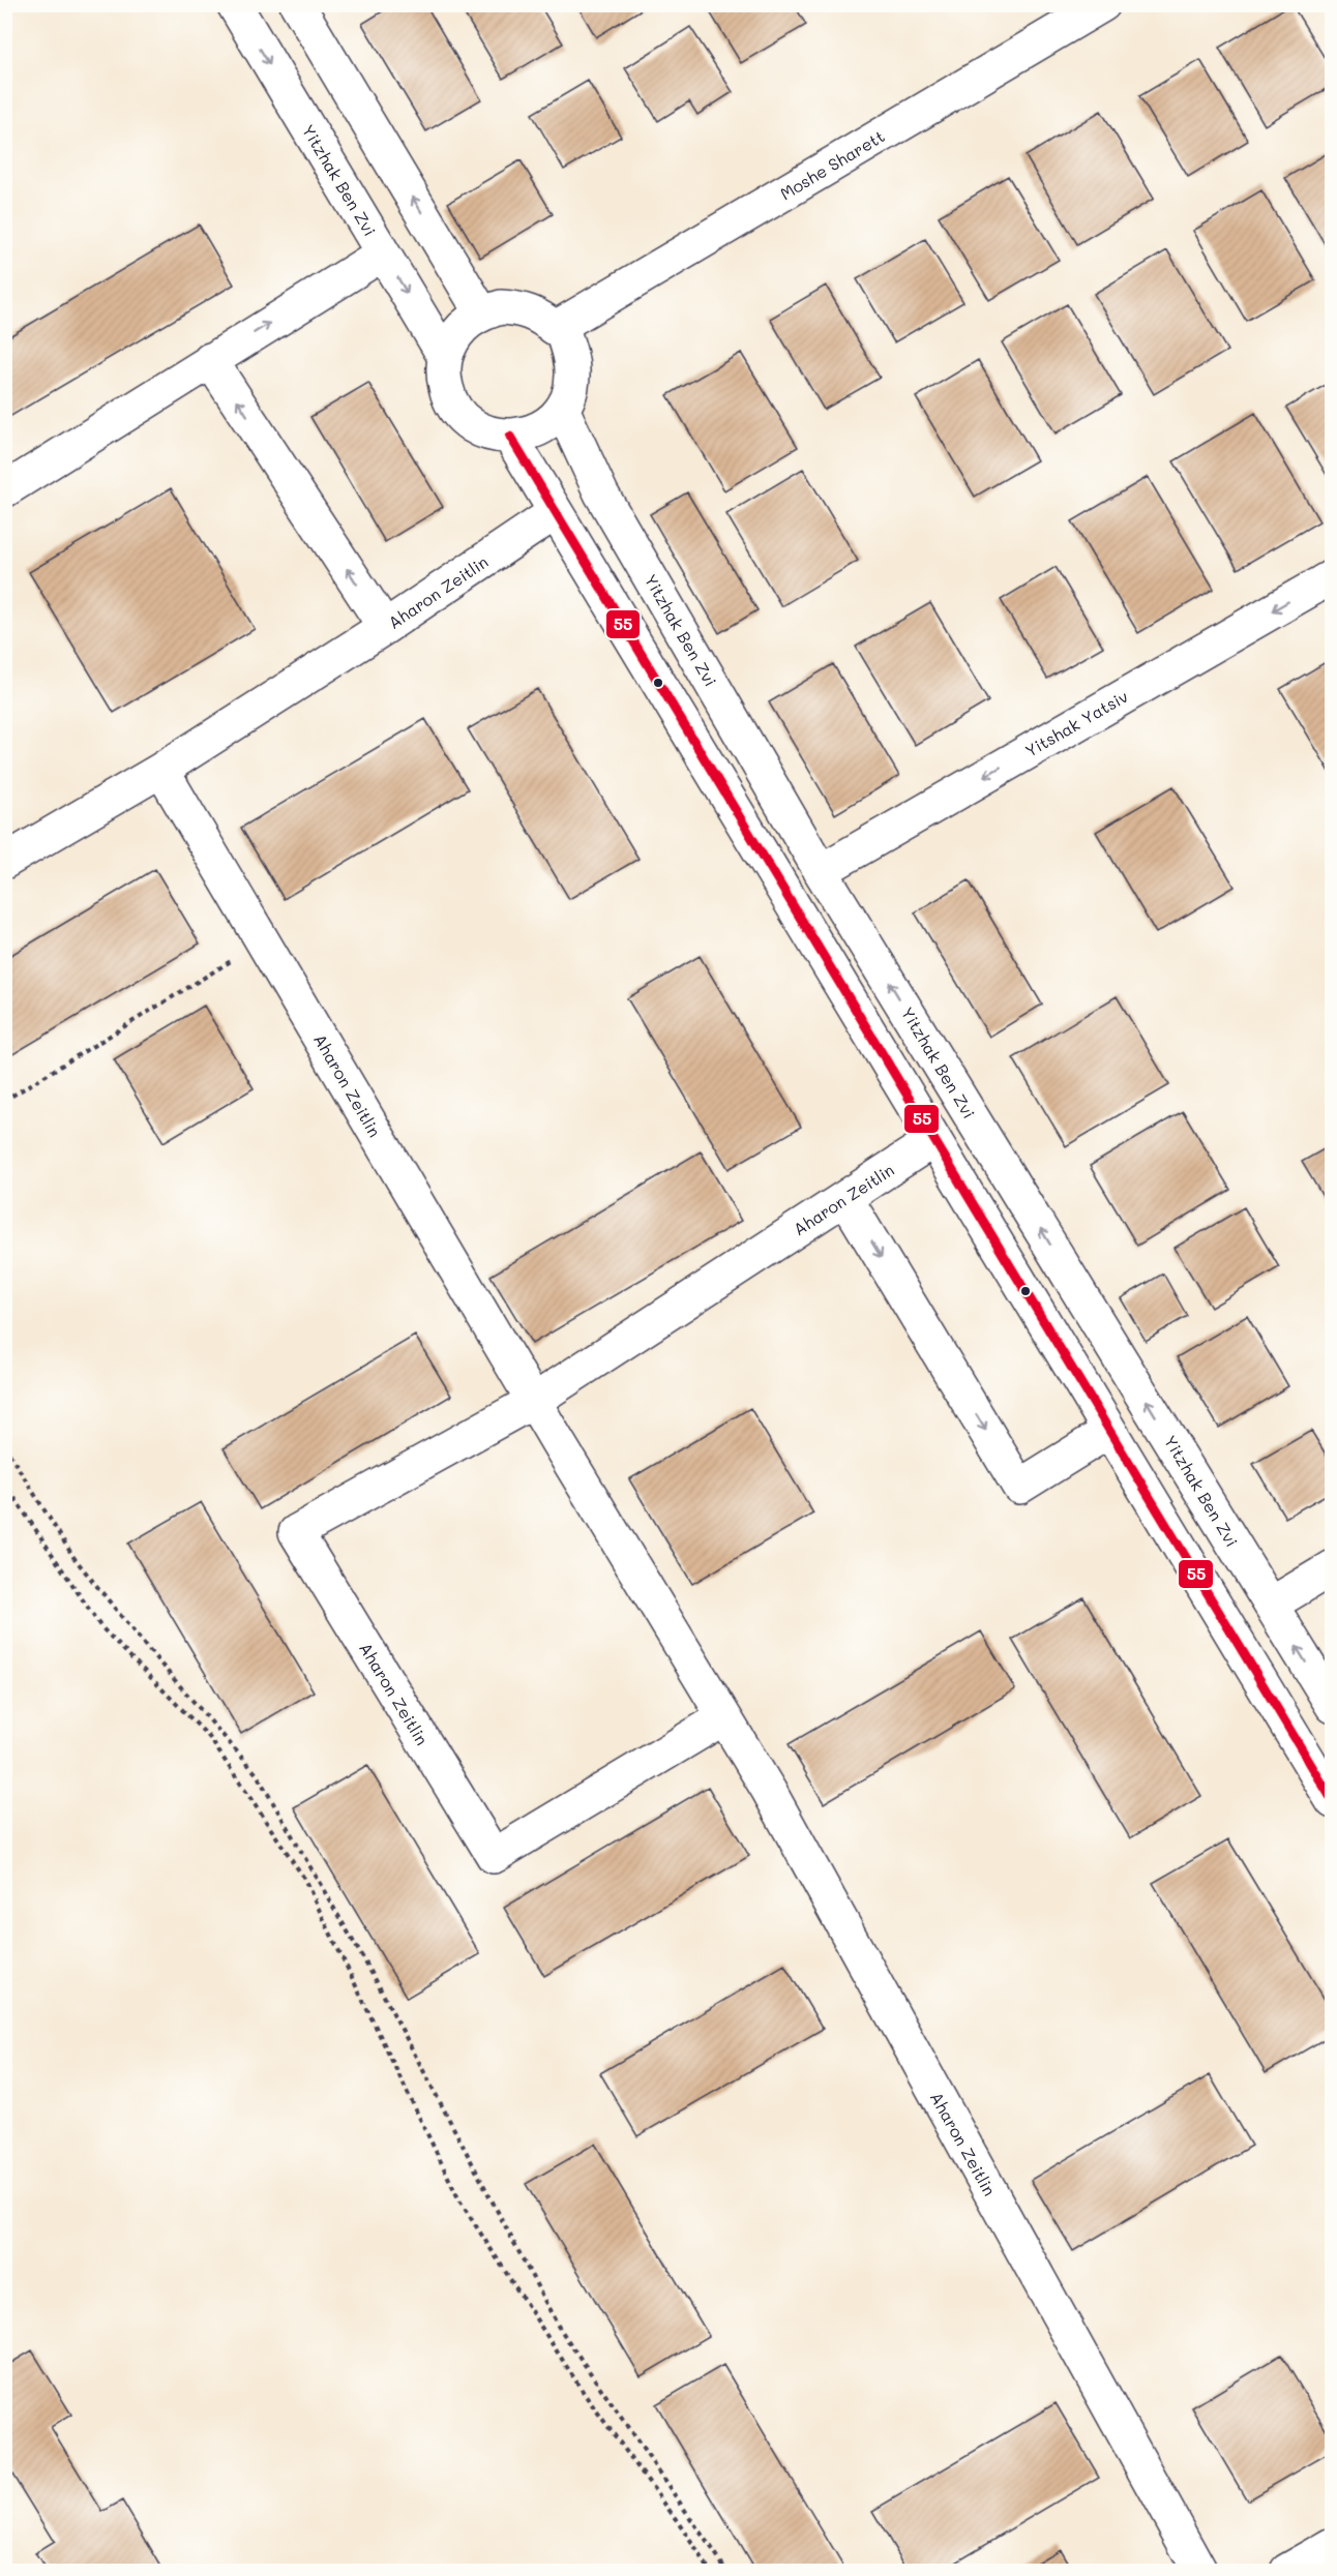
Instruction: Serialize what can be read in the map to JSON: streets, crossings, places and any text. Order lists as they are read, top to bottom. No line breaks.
{"streets":{"street":["Moshe Sharett","Yitzhak Ben Zvi","Aharon Zeitlin","Yitshak Yatsiv"]},"crossings":[["Moshe Sharett","Yitzhak Ben Zvi"],["Yitzhak Ben Zvi","Yitshak Yatsiv"]],"one_way":["Yitshak Yatsiv"],"lines":["transit line 55"]}
